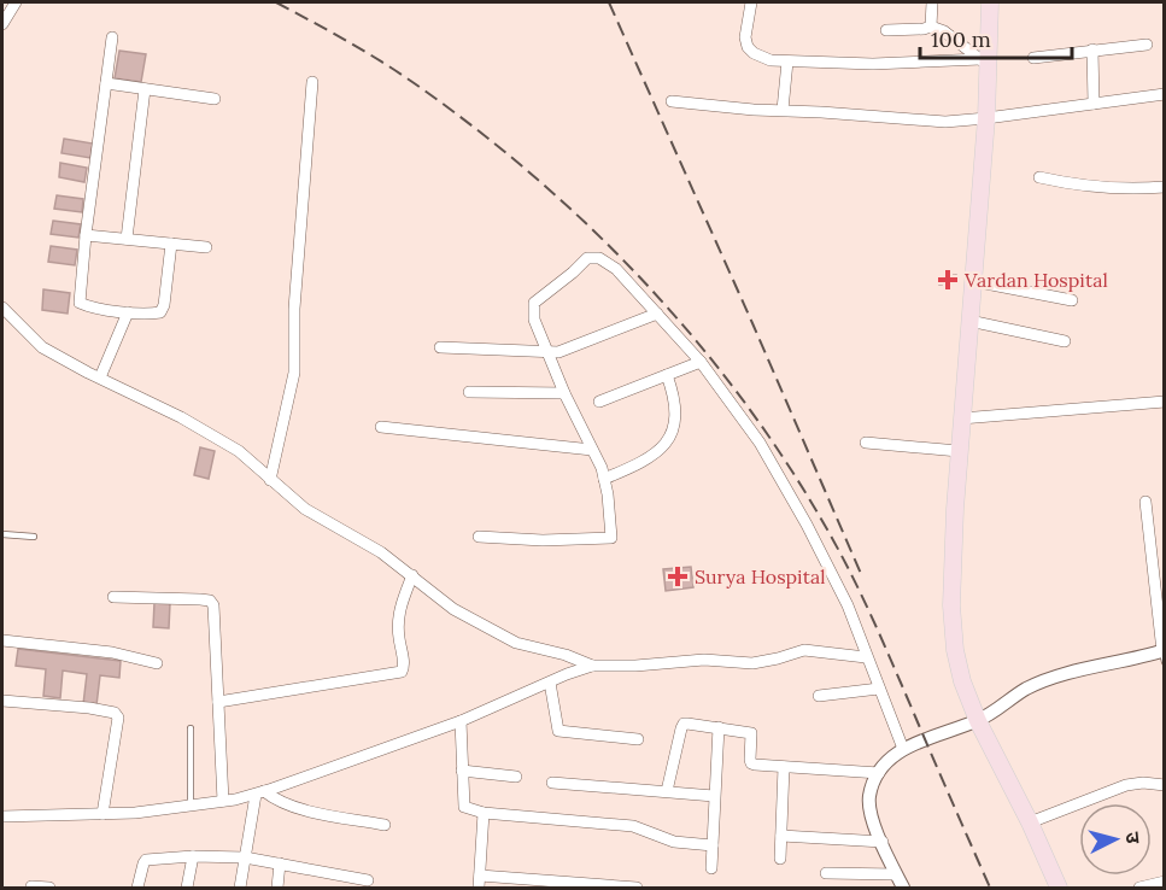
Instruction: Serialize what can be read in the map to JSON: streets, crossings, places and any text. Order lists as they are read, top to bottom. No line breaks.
{"places":{"health":["Vardan Hospital","Surya Hospital"]},"scale_bar":"100 m","north":"right"}
